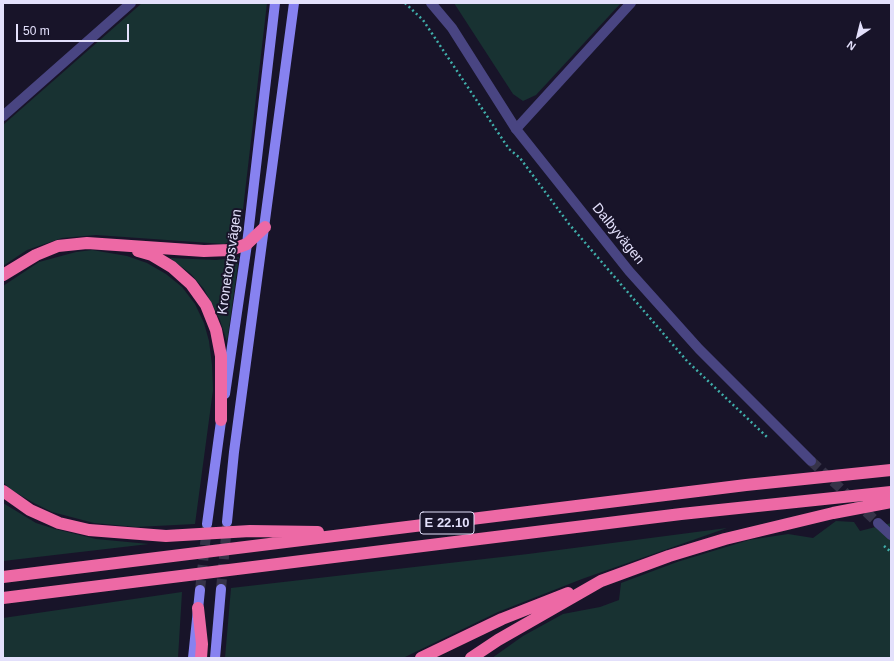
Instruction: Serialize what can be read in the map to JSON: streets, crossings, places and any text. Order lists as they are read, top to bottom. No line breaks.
{"streets":{"highway":["E 22.10"],"main road":["Kronetorpsvägen"],"street":["Dalbyvägen"]},"scale_bar":"50 m","north":"bottom left"}
